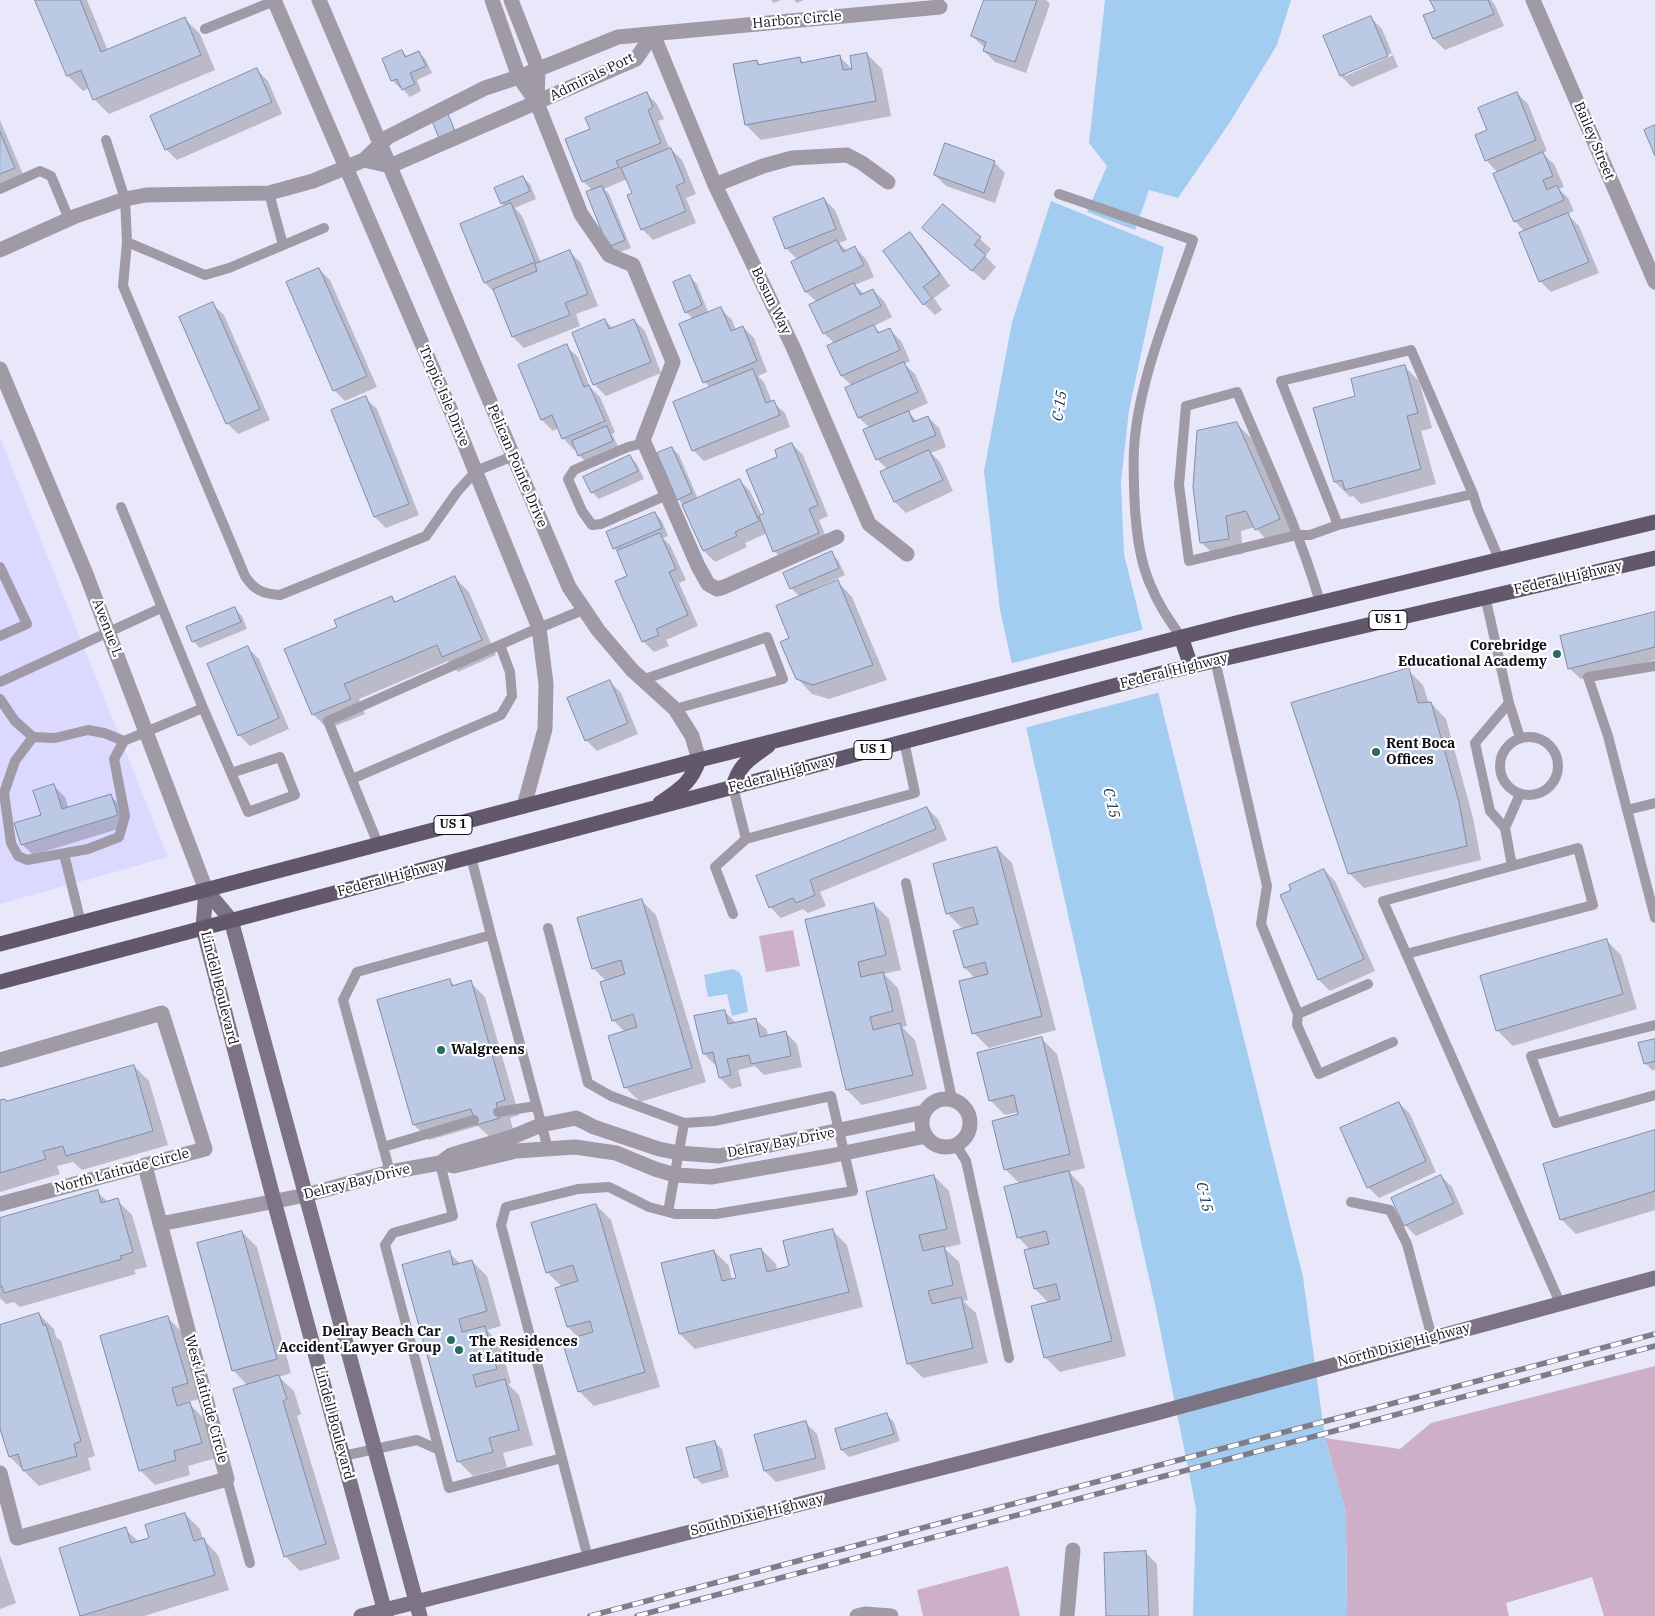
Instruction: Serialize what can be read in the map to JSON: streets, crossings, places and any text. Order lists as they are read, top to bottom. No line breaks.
{"streets":{"main road":["Federal Highway","US 1"],"street":["Harbor Circle","Admirals Port","Bailey Street","Bosun Way","Tropic Isle Drive","Pelican Pointe Drive","Avenue L","Lindell Boulevard","Delray Bay Drive","North Latitude Circle","North Dixie Highway","West Latitude Circle","South Dixie Highway"]},"crossings":[["Harbor Circle","Admirals Port"],["Harbor Circle","Bosun Way"],["Admirals Port","Bosun Way"],["Admirals Port","Pelican Pointe Drive"],["Tropic Isle Drive","US 1"],["Pelican Pointe Drive","US 1"],["Federal Highway","Lindell Boulevard"],["US 1","Avenue L"],["US 1","Lindell Boulevard"],["Avenue L","Lindell Boulevard"],["Lindell Boulevard","Delray Bay Drive"],["Lindell Boulevard","South Dixie Highway"],["Delray Bay Drive","West Latitude Circle"],["North Latitude Circle","West Latitude Circle"],["North Dixie Highway","South Dixie Highway"]],"water":["C-15"],"places":["Corebridge Educational Academy","Rent Boca Offices","Walgreens","Delray Beach Car Accident Lawyer Group","The Residences at Latitude"]}
